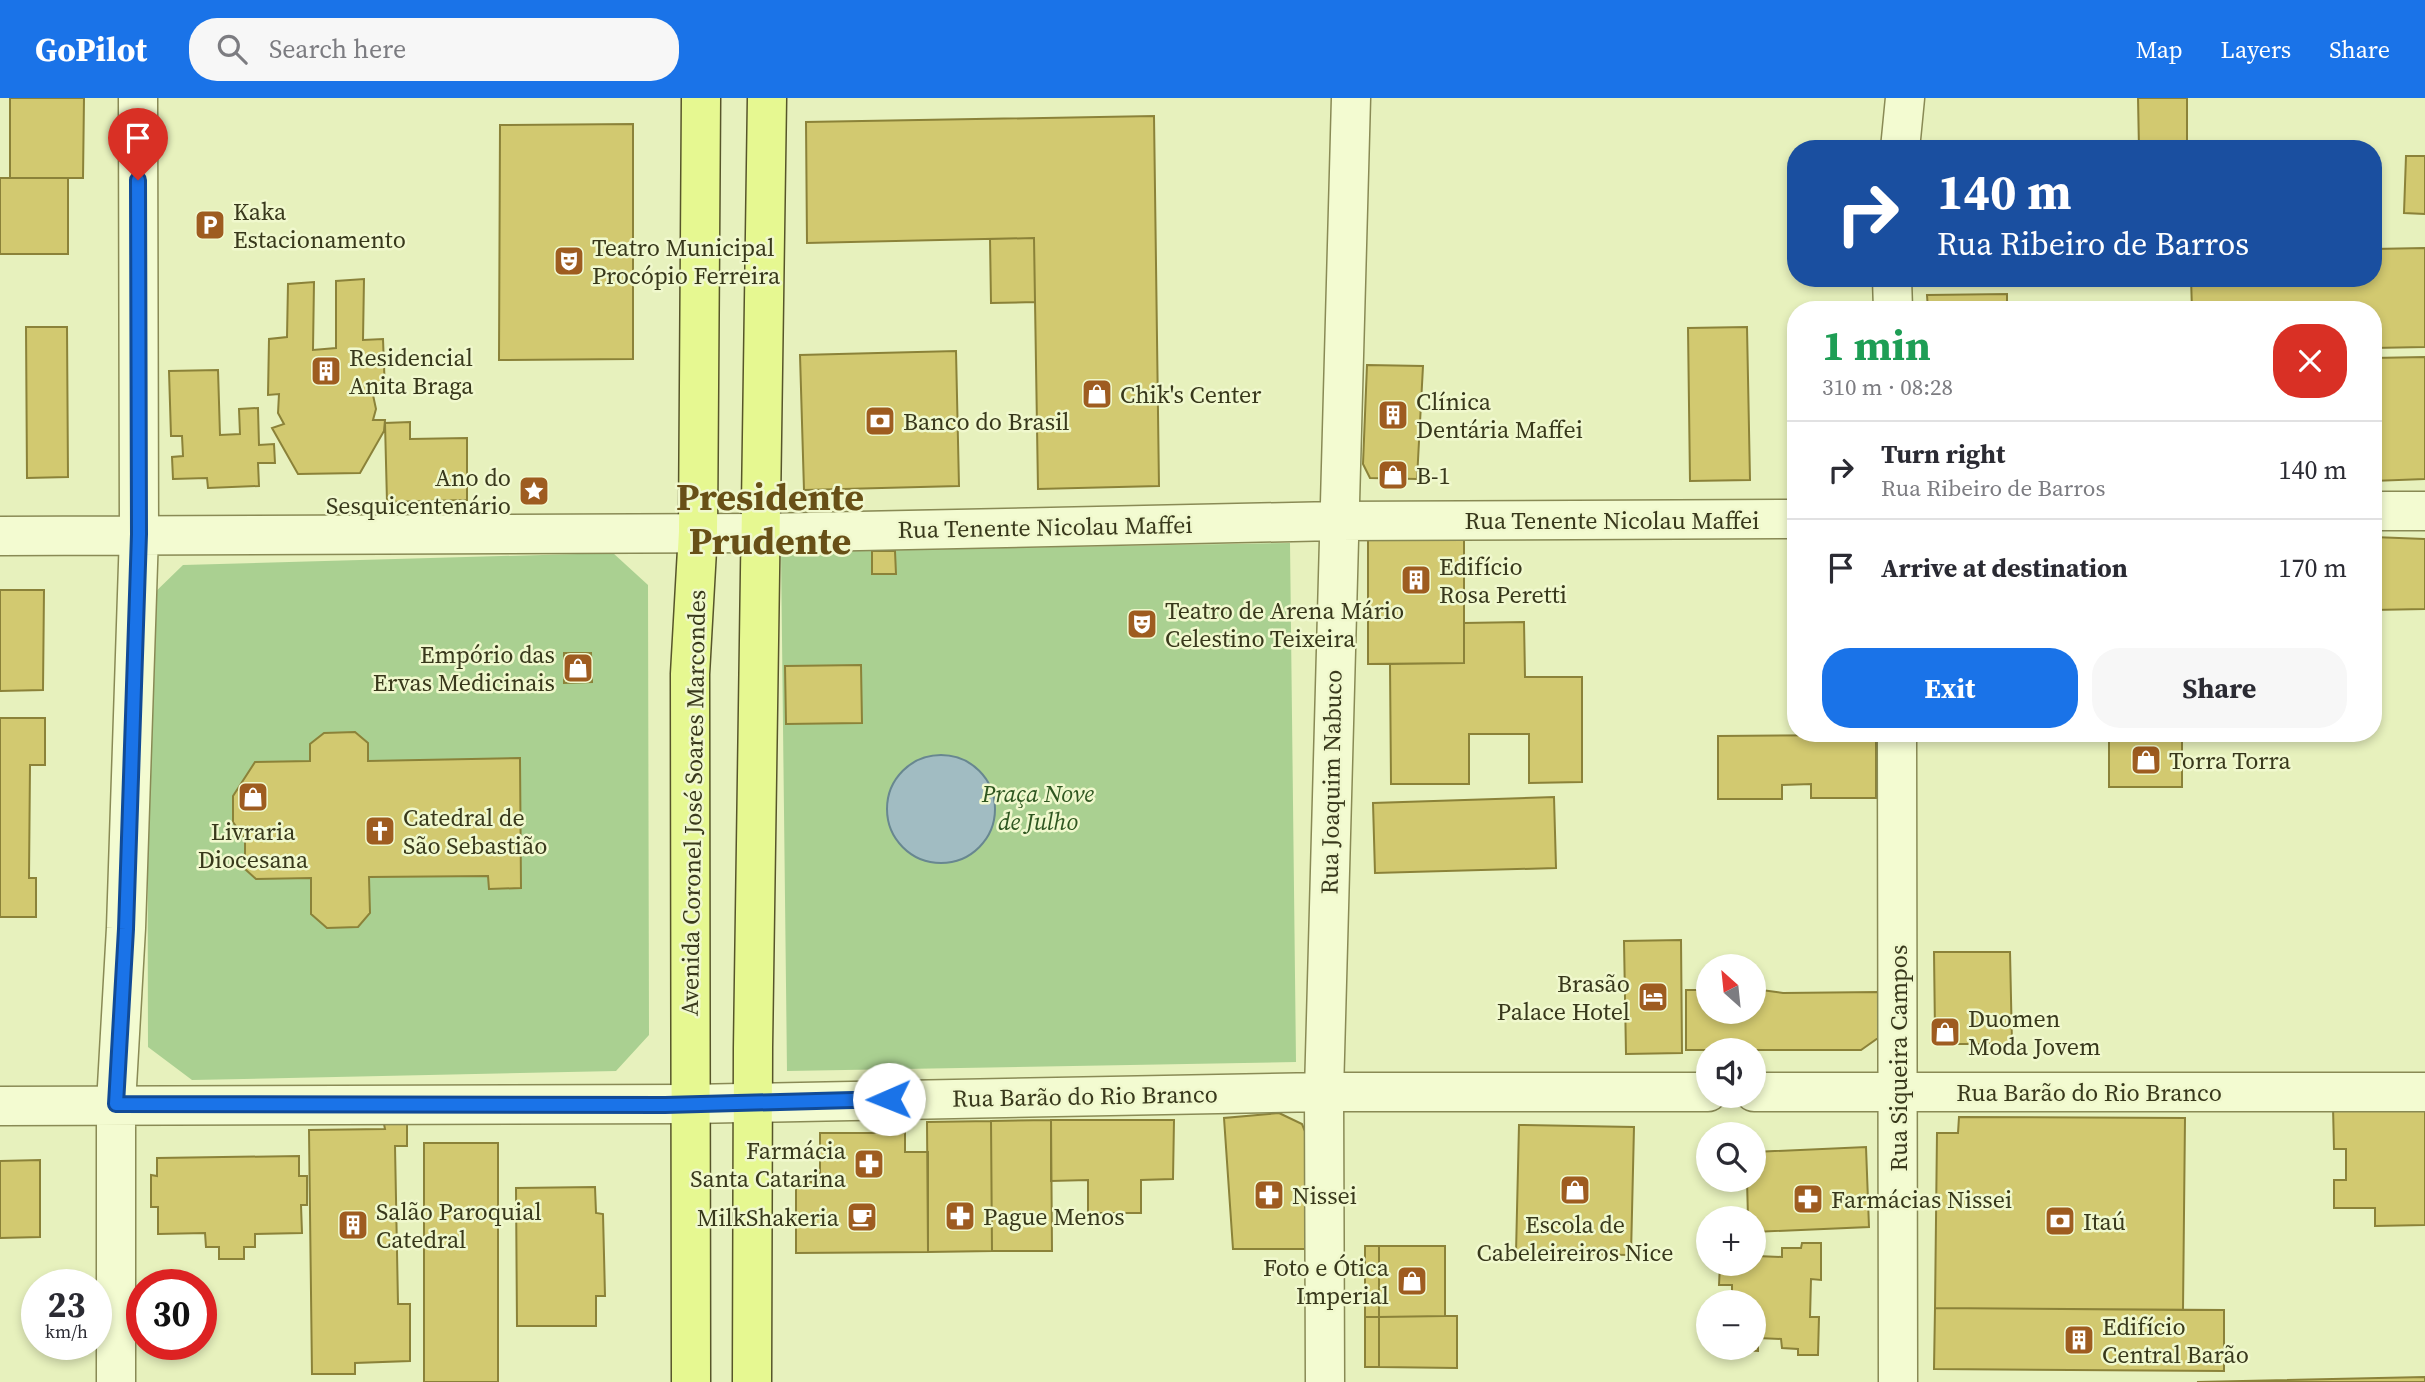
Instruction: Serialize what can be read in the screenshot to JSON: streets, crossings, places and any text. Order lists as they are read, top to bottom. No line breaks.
{"streets":{"main road":["Avenida Coronel José Soares Marcondes"],"street":["Rua Tenente Nicolau Maffei","Rua Joaquim Nabuco","Rua Siqueira Campos","Rua Barão do Rio Branco"]},"crossings":[["Rua Tenente Nicolau Maffei","Rua Joaquim Nabuco"],["Rua Tenente Nicolau Maffei","Avenida Coronel José Soares Marcondes"],["Rua Joaquim Nabuco","Rua Barão do Rio Branco"],["Avenida Coronel José Soares Marcondes","Rua Barão do Rio Branco"],["Rua Siqueira Campos","Rua Barão do Rio Branco"]],"districts":["Presidente Prudente"],"parks":["Praça Nove de Julho"],"places":{"parking":["Kaka Estacionamento"],"theatre":["Teatro Municipal Procópio Ferreira","Teatro de Arena Mário Celestino Teixeira"],"building":["Residencial Anita Braga","Clínica Dentária Maffei","Edifício Rosa Peretti","Salão Paroquial Catedral","Edifício Central Barão"],"shop":["Chik's Center","B-1","Empório das Ervas Medicinais","Torra Torra","Livraria Diocesana","Duomen Moda Jovem","Escola de Cabeleireiros Nice","Foto e Ótica Imperial"],"bank":["Banco do Brasil","Itaú"],"place":["Ano do Sesquicentenário"],"church":["Catedral de São Sebastião"],"hotel":["Brasão Palace Hotel"],"pharmacy":["Farmácia Santa Catarina","Nissei","Farmácias Nissei","Pague Menos"],"cafe":["MilkShakeria"]},"north":"top left","page":{"header":"GoPilot","search":"Search here","nav":["Map","Layers","Share"],"turn":["140 m","Rua Ribeiro de Barros"],"heading":["1 min","310 m · 08:28"],"list":[{"name":"Turn right","note":"Rua Ribeiro de Barros","value":"140 m"},{"name":"Arrive at destination","value":"170 m"}],"buttons":["Exit","Share"],"map_buttons":["+","−"],"speed":"23 km/h","limit":"30"}}
